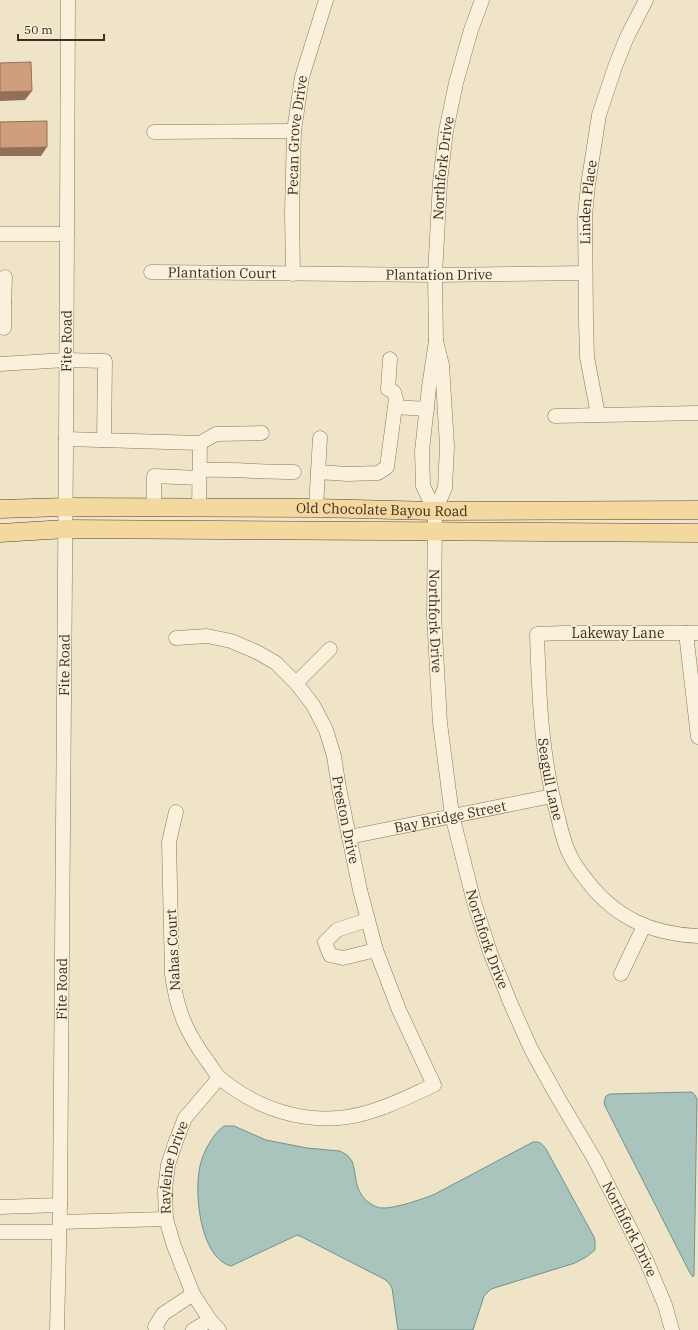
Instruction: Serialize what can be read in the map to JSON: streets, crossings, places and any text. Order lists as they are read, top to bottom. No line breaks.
{"streets":{"main road":["Old Chocolate Bayou Road"],"street":["Pecan Grove Drive","Northfork Drive","Linden Place","Plantation Court","Plantation Drive","Fite Road","Lakeway Lane","Seagull Lane","Bay Bridge Street","Preston Drive","Nahas Court","Rayleine Drive"]},"crossings":[["Pecan Grove Drive","Plantation Court"],["Pecan Grove Drive","Plantation Drive"],["Northfork Drive","Plantation Drive"],["Northfork Drive","Old Chocolate Bayou Road"],["Northfork Drive","Bay Bridge Street"],["Linden Place","Plantation Drive"],["Plantation Court","Plantation Drive"],["Fite Road","Old Chocolate Bayou Road"],["Lakeway Lane","Seagull Lane"],["Seagull Lane","Bay Bridge Street"],["Bay Bridge Street","Preston Drive"],["Preston Drive","Nahas Court"],["Nahas Court","Rayleine Drive"]],"scale_bar":"50 m"}
